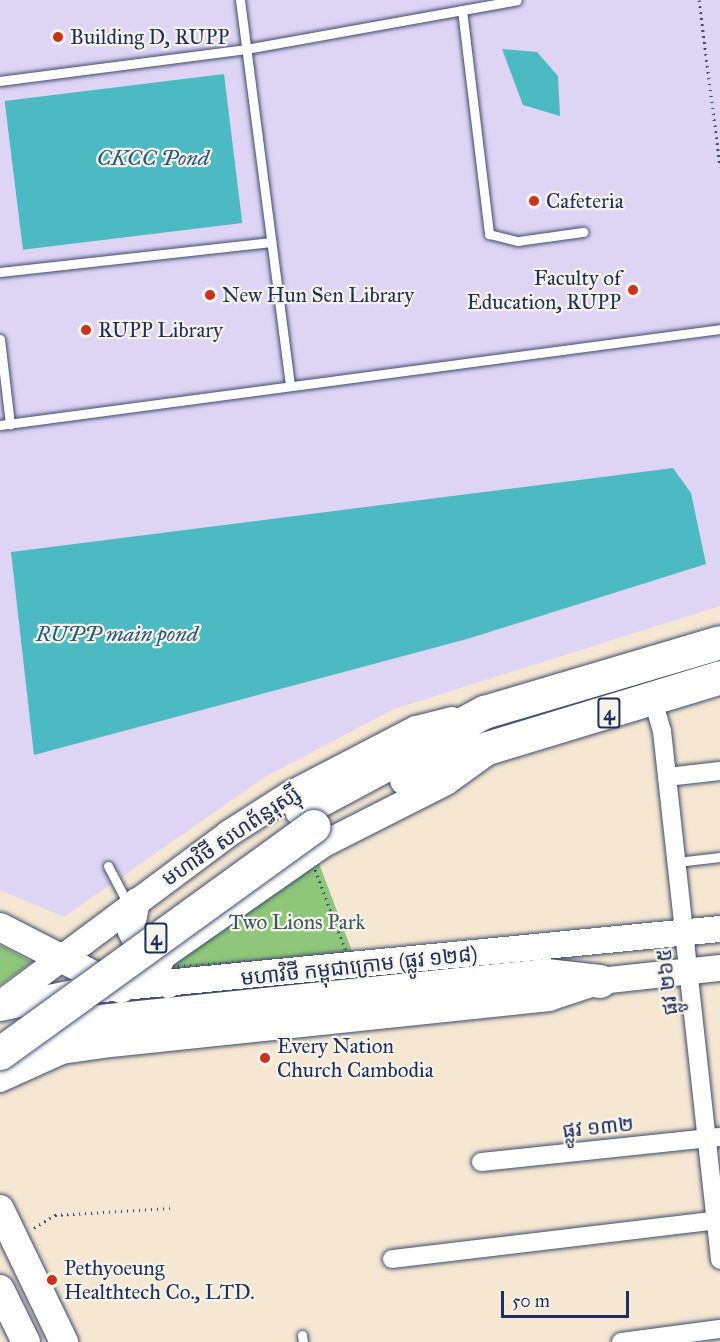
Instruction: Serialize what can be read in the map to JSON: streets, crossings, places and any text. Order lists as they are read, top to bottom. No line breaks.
{"streets":{"highway":["4","មហាវិថី សហព័ន្ធរុស្ស៊ី"],"main road":["មហាវិថី កម្ពុជាក្រោម (ផ្លូវ ១២៨)"],"street":["ផ្លូវ ២៦៥","ផ្លូវ ១៣២"]},"crossings":[["4","មហាវិថី សហព័ន្ធរុស្ស៊ី"],["មហាវិថី សហព័ន្ធរុស្ស៊ី","ផ្លូវ ២៦៥"],["មហាវិថី កម្ពុជាក្រោម (ផ្លូវ ១២៨)","ផ្លូវ ២៦៥"],["ផ្លូវ ២៦៥","ផ្លូវ ១៣២"]],"water":["CKCC Pond","RUPP main pond"],"parks":["Two Lions Park"],"places":["Building D, RUPP","Cafeteria","Faculty of Education, RUPP","New Hun Sen Library","RUPP Library","Every Nation Church Cambodia","Pethyoeung Healthtech Co., LTD."],"scale_bar":"50 m"}
